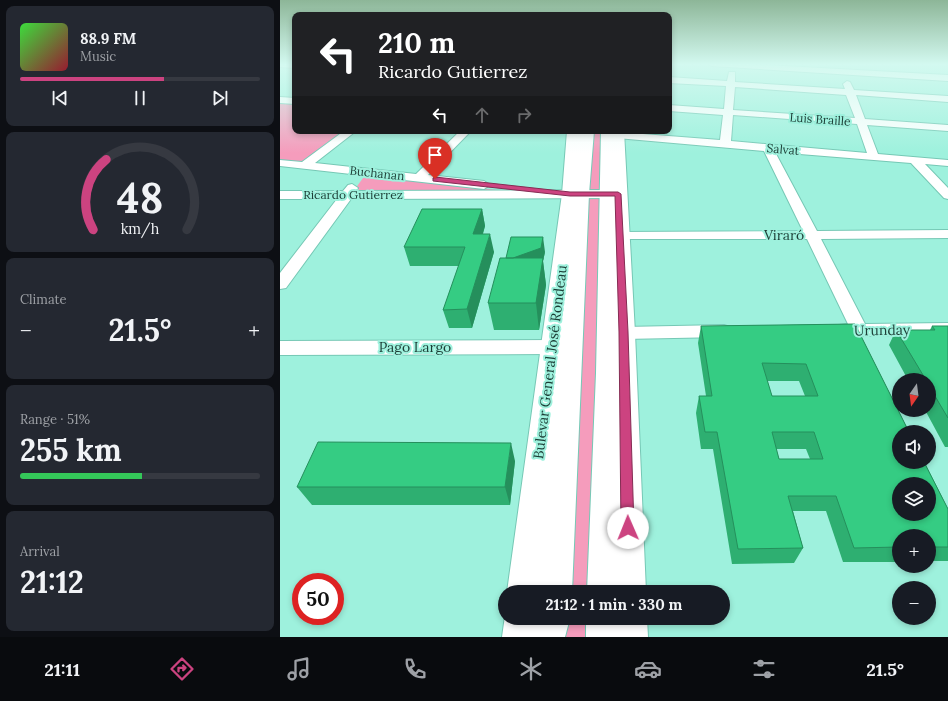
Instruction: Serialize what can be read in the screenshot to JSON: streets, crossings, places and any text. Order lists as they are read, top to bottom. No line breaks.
{"streets":{"main road":["Bulevar General José Rondeau"],"street":["Luis Braille","Salvat","Buchanan","Ricardo Gutierrez","Viraró","Urunday","Pago Largo"]},"crossings":[["Buchanan","Ricardo Gutierrez"],["Ricardo Gutierrez","Bulevar General José Rondeau"],["Pago Largo","Bulevar General José Rondeau"]],"north":"bottom","page":{"turn":["210 m","Ricardo Gutierrez"],"song":["88.9 FM","Music"],"tile":["Climate",["Range · 51%","255 km"],["Arrival","21:12"]],"heat":["−","21.5°","+"],"map_buttons":["+","−"],"limit":"50","trip":"21:12 · 1 min · 330 m","tabs":["21:11","21.5°"],"gauge":["48","km/h"]}}
